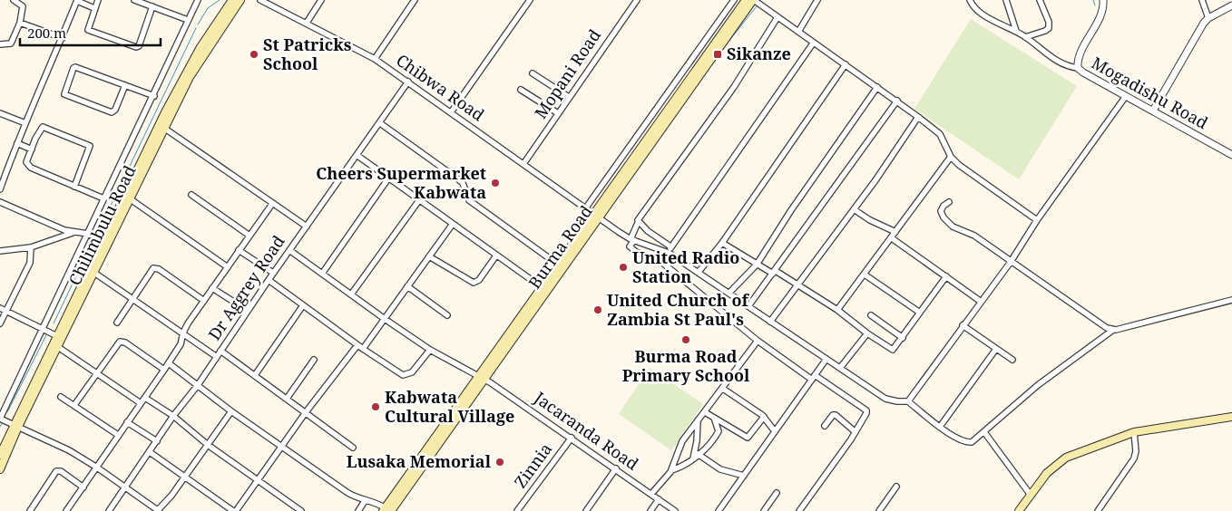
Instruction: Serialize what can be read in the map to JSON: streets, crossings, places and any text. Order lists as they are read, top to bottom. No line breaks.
{"streets":{"main road":["Chilimbulu Road","Burma Road"],"street":["Mopani Road","Chibwa Road","Mogadishu Road","Dr Aggrey Road","Jacaranda Road","Zinnia"]},"crossings":[["Mopani Road","Chibwa Road"],["Chibwa Road","Burma Road"],["Chibwa Road","Dr Aggrey Road"],["Burma Road","Jacaranda Road"],["Dr Aggrey Road","Jacaranda Road"],["Jacaranda Road","Zinnia"]],"places":{"other":["St Patricks School","Cheers Supermarket Kabwata","United Radio Station","United Church of Zambia St Paul's","Burma Road Primary School","Kabwata Cultural Village","Lusaka Memorial"],"transit":["Sikanze"]},"scale_bar":"200 m"}
